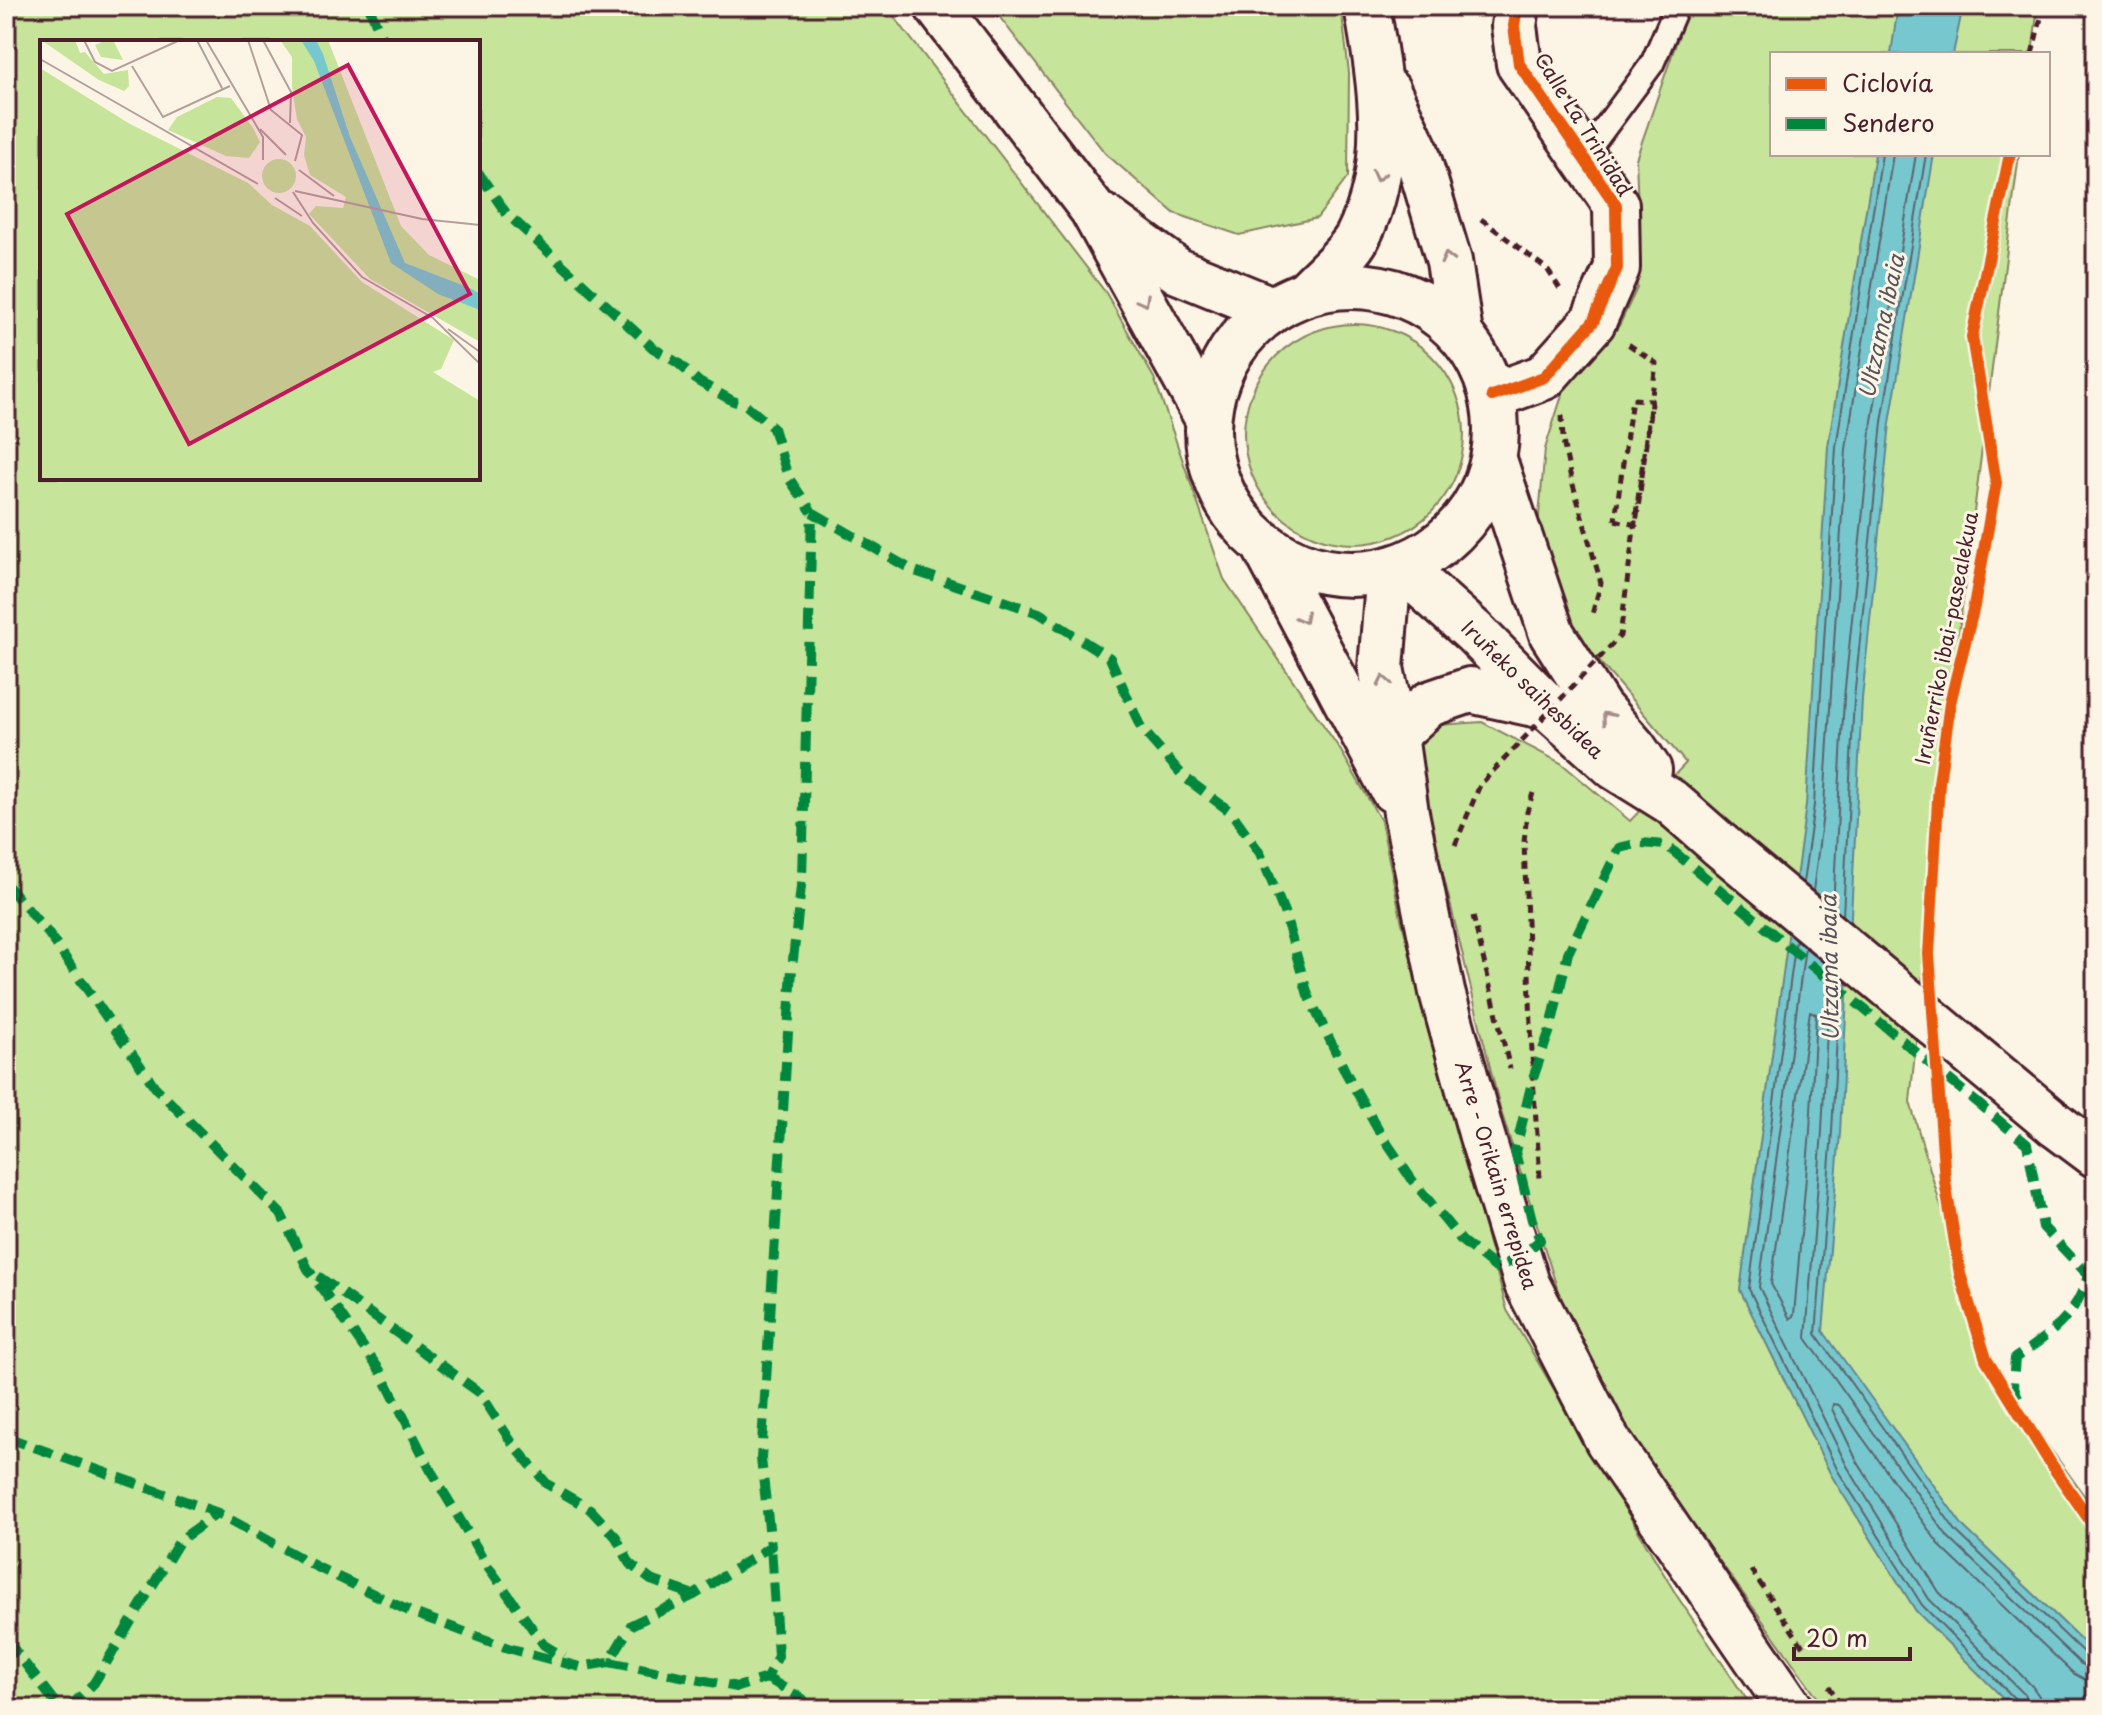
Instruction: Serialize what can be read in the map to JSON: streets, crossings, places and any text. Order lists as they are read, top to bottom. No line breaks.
{"streets":{"main road":["Calle La Trinidad","Iruñeko saihesbidea","Arre - Orikain errepidea"],"cycle path":["Iruñerriko ibai-pasealekua"]},"crossings":[["Iruñeko saihesbidea","Arre - Orikain errepidea"]],"water":["Ultzama ibaia"],"legend":["Ciclovía","Sendero"],"scale_bar":"20 m"}
